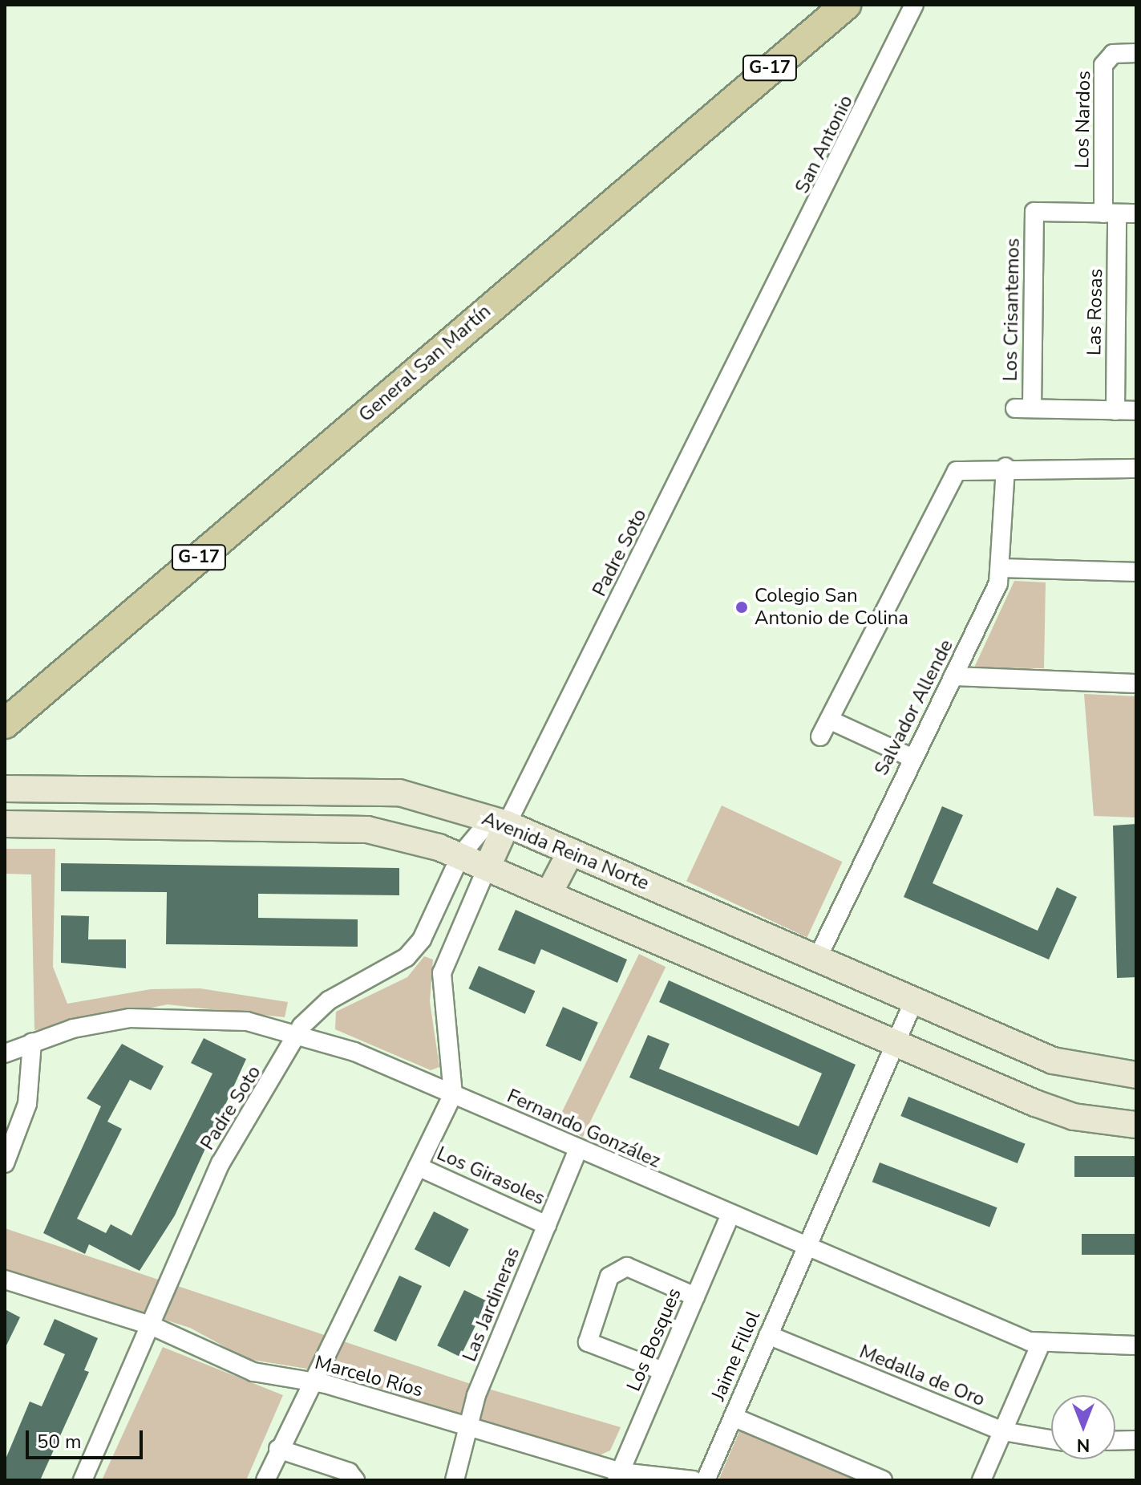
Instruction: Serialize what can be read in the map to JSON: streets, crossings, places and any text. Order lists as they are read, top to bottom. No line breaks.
{"streets":{"main road":["G-17","General San Martín"],"street":["Los Nardos","San Antonio","Los Crisantemos","Las Rosas","Padre Soto","Salvador Allende","Avenida Reina Norte","Fernando González","Los Girasoles","Las Jardineras","Los Bosques","Jaime Fillol","Medalla de Oro","Marcelo Ríos"]},"crossings":[["Los Nardos","Los Crisantemos"],["Los Nardos","Las Rosas"],["San Antonio","Padre Soto"],["Los Crisantemos","Las Rosas"],["Padre Soto","Avenida Reina Norte"],["Padre Soto","Fernando González"],["Padre Soto","Marcelo Ríos"],["Salvador Allende","Avenida Reina Norte"],["Fernando González","Las Jardineras"],["Fernando González","Los Bosques"],["Fernando González","Jaime Fillol"],["Los Girasoles","Las Jardineras"],["Las Jardineras","Marcelo Ríos"],["Los Bosques","Marcelo Ríos"],["Jaime Fillol","Medalla de Oro"]],"places":["Colegio San Antonio de Colina"],"scale_bar":"50 m","north":"bottom"}
